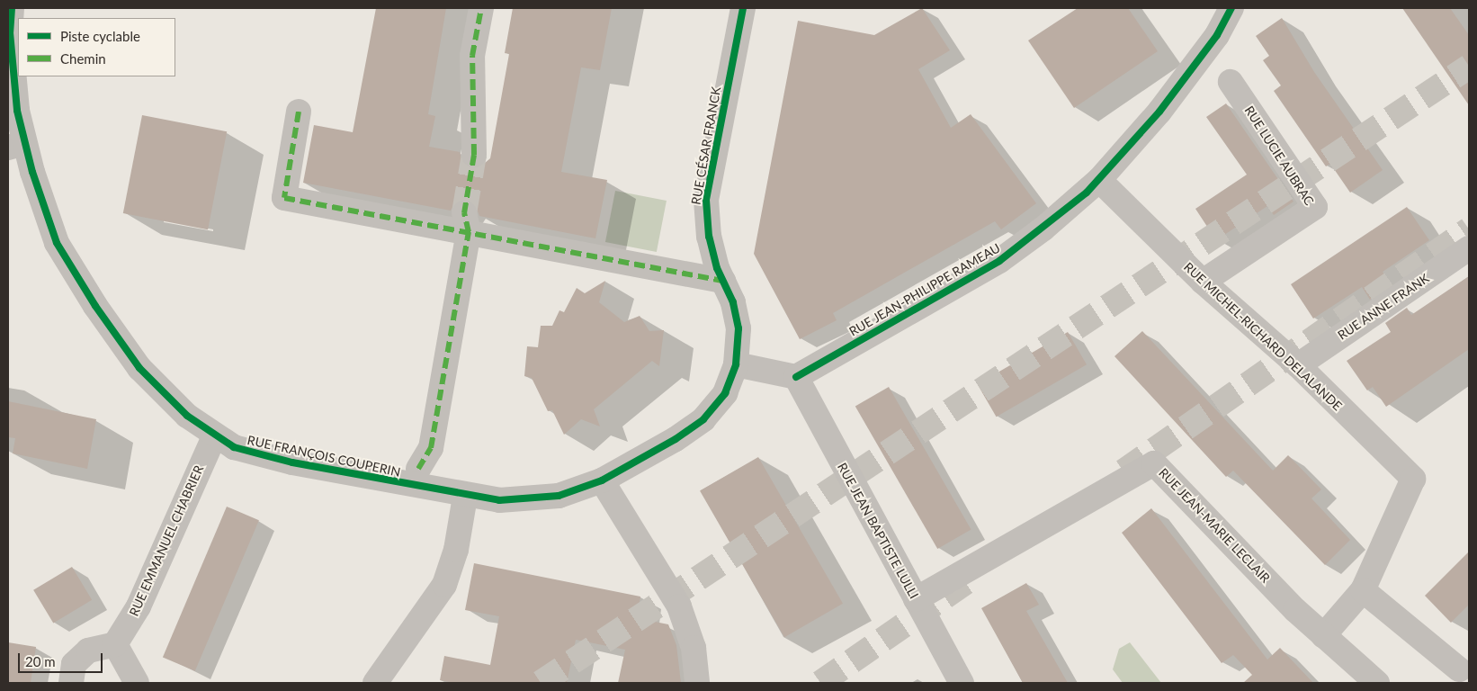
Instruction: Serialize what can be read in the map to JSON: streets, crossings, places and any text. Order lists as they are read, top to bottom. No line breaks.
{"streets":{"street":["RUE CÉSAR FRANCK","RUE LUCIE AUBRAC","RUE JEAN-PHILIPPE RAMEAU","RUE ANNE FRANK","RUE MICHEL-RICHARD DELALANDE","RUE FRANÇOIS COUPERIN","RUE JEAN-MARIE LECLAIR","RUE JEAN BAPTISTE LULLI","RUE EMMANUEL CHABRIER"]},"crossings":[["RUE LUCIE AUBRAC","RUE MICHEL-RICHARD DELALANDE"],["RUE JEAN-PHILIPPE RAMEAU","RUE MICHEL-RICHARD DELALANDE"],["RUE JEAN-PHILIPPE RAMEAU","RUE JEAN BAPTISTE LULLI"],["RUE ANNE FRANK","RUE MICHEL-RICHARD DELALANDE"],["RUE MICHEL-RICHARD DELALANDE","RUE JEAN-MARIE LECLAIR"],["RUE FRANÇOIS COUPERIN","RUE EMMANUEL CHABRIER"],["RUE JEAN-MARIE LECLAIR","RUE JEAN BAPTISTE LULLI"]],"legend":["Piste cyclable","Chemin"],"scale_bar":"20 m"}
